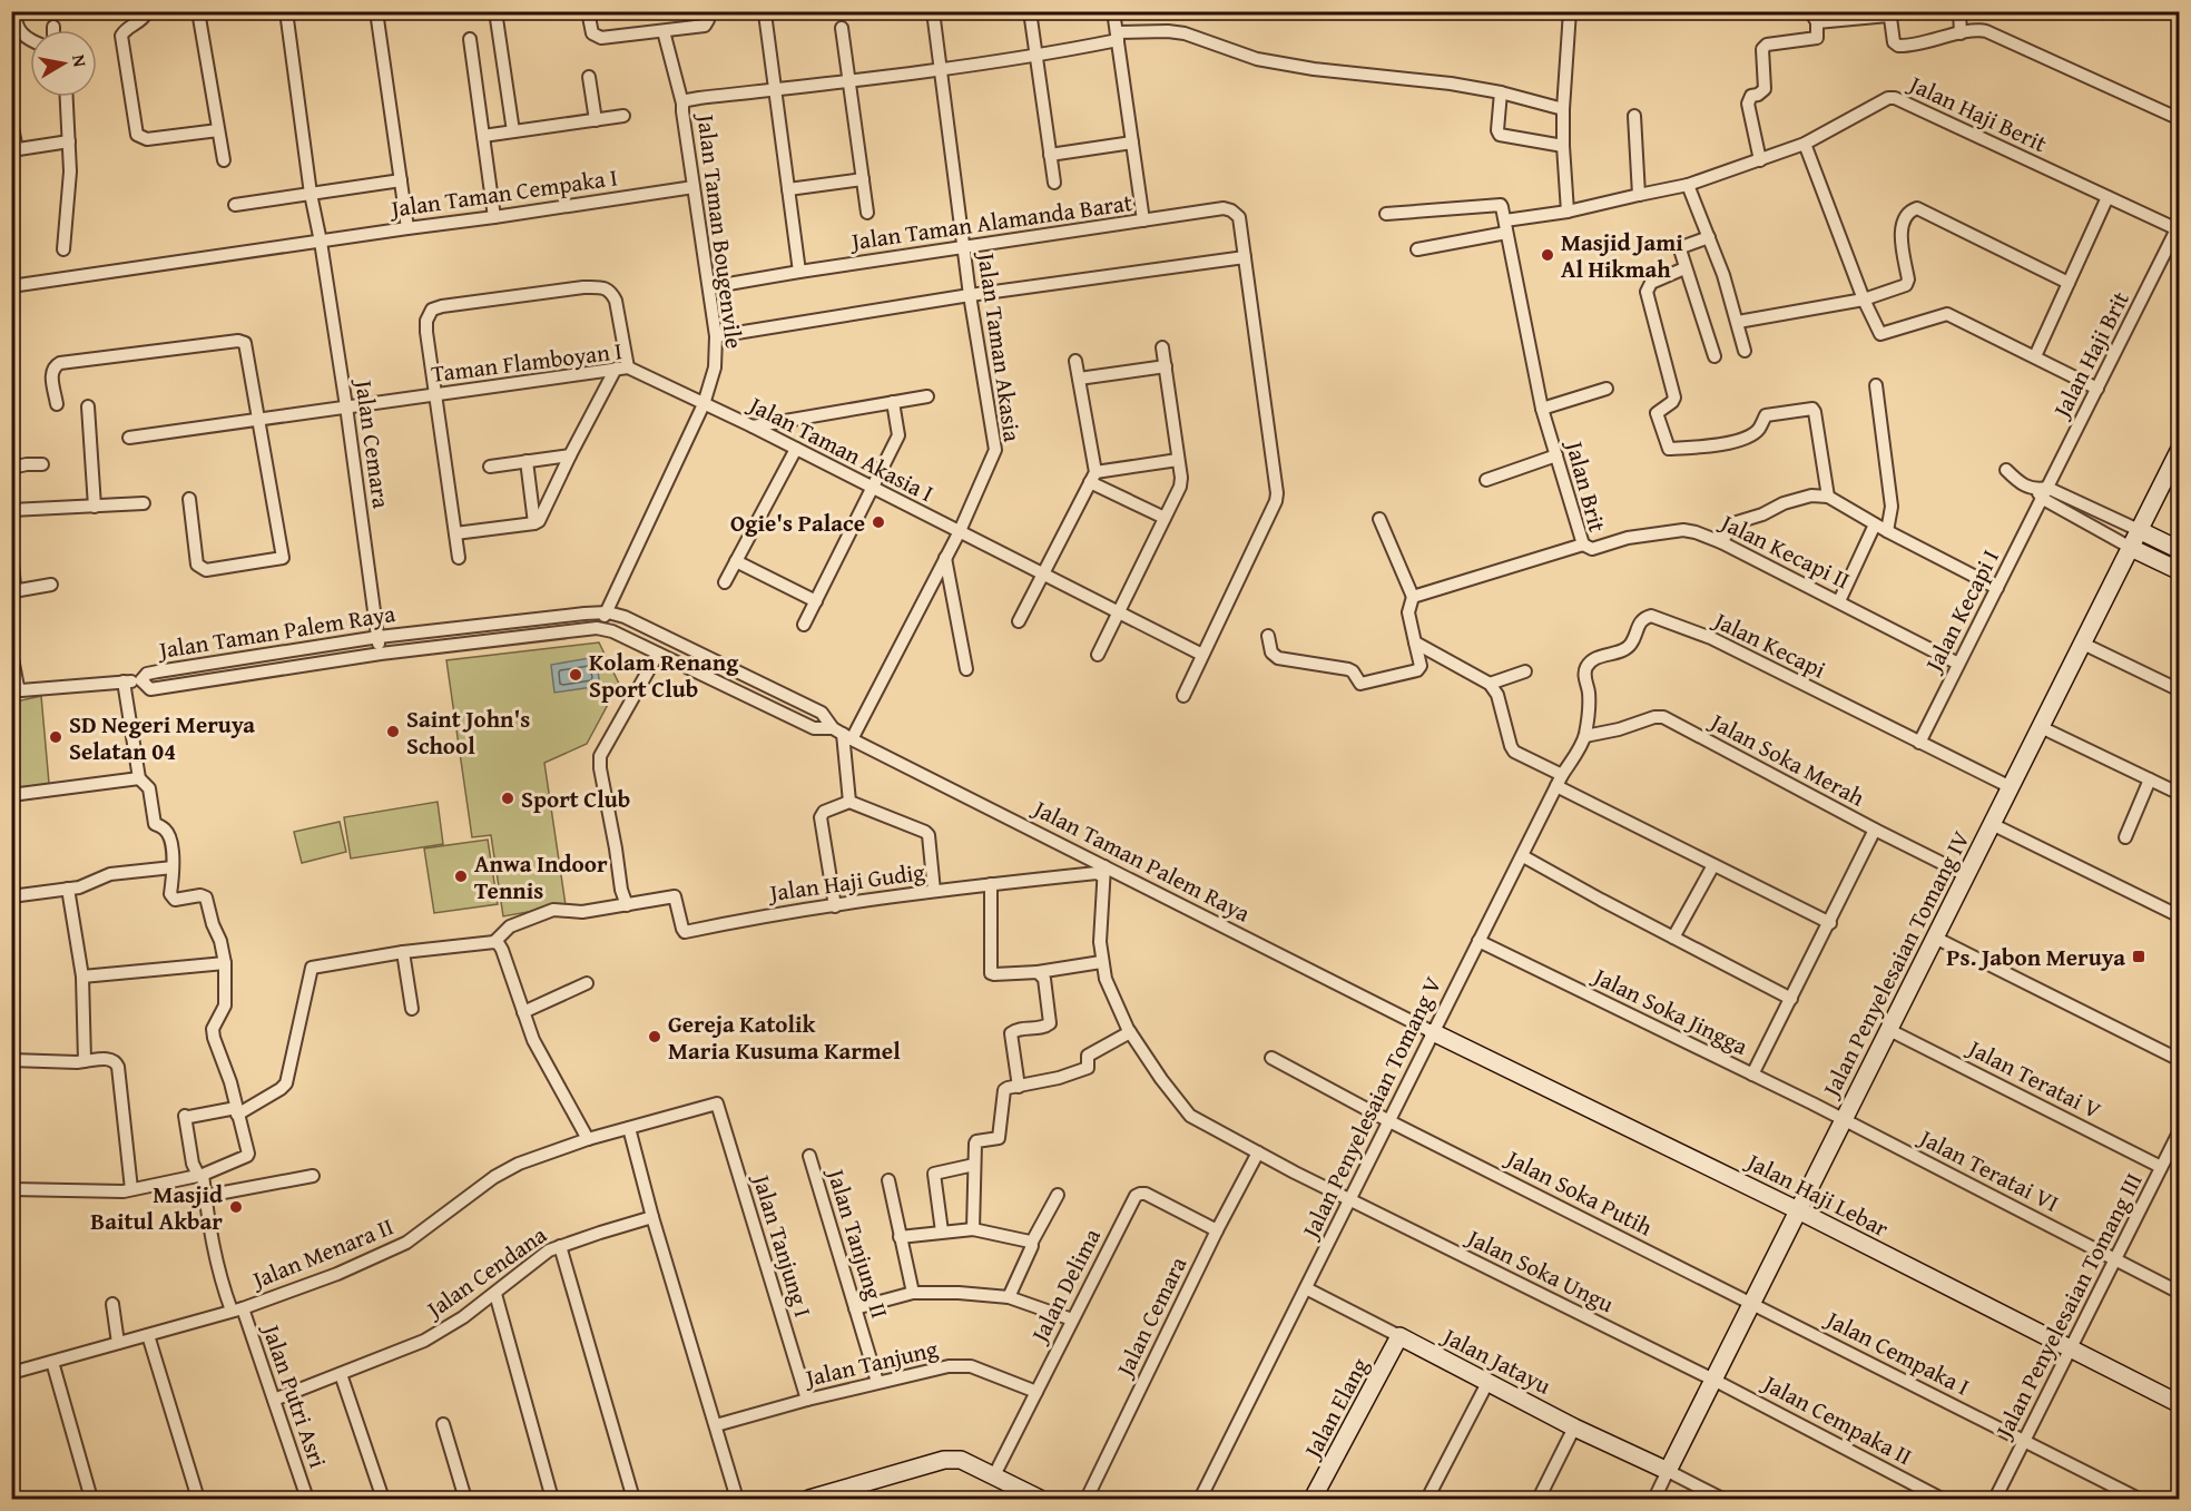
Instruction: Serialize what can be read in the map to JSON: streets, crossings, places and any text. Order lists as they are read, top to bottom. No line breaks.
{"streets":{"street":["Jalan Haji Berit","Jalan Taman Cempaka I","Jalan Taman Alamanda Barat","Jalan Taman Bougenvile","Jalan Taman Akasia","Jalan Haji Brit","Taman Flamboyan I","Jalan Cemara","Jalan Taman Akasia I","Jalan Brit","Jalan Kecapi II","Jalan Kecapi I","Jalan Taman Palem Raya","Jalan Kecapi","Jalan Soka Merah","Jalan Haji Gudig","Jalan Penyelesaian Tomang IV","Jalan Soka Jingga","Jalan Teratai V","Jalan Penyelesaian Tomang V","Jalan Teratai VI","Jalan Soka Putih","Jalan Haji Lebar","Jalan Tanjung II","Jalan Tanjung I","Jalan Menara II","Jalan Soka Ungu","Jalan Cendana","Jalan Delima","Jalan Penyelesaian Tomang III","Jalan Cempaka I","Jalan Jatayu","Jalan Tanjung","Jalan Putri Asri","Jalan Elang","Jalan Cempaka II"]},"crossings":[["Jalan Haji Berit","Jalan Haji Brit"],["Jalan Haji Berit","Jalan Brit"],["Jalan Taman Cempaka I","Jalan Taman Bougenvile"],["Jalan Taman Cempaka I","Jalan Cemara"],["Jalan Taman Alamanda Barat","Jalan Taman Bougenvile"],["Jalan Taman Alamanda Barat","Jalan Taman Akasia"],["Jalan Taman Alamanda Barat","Jalan Taman Akasia I"],["Jalan Taman Bougenvile","Taman Flamboyan I"],["Jalan Taman Bougenvile","Jalan Taman Akasia I"],["Jalan Taman Bougenvile","Jalan Taman Palem Raya"],["Jalan Taman Akasia","Jalan Taman Akasia I"],["Jalan Taman Akasia","Jalan Taman Palem Raya"],["Jalan Haji Brit","Jalan Kecapi I"],["Taman Flamboyan I","Jalan Cemara"],["Taman Flamboyan I","Jalan Taman Akasia I"],["Jalan Cemara","Jalan Taman Palem Raya"],["Jalan Cemara","Jalan Soka Ungu"],["Jalan Cemara","Jalan Delima"],["Jalan Brit","Jalan Kecapi II"],["Jalan Kecapi II","Jalan Kecapi I"],["Jalan Kecapi I","Jalan Kecapi"],["Jalan Taman Palem Raya","Jalan Haji Gudig"],["Jalan Taman Palem Raya","Jalan Penyelesaian Tomang V"],["Jalan Taman Palem Raya","Jalan Haji Lebar"],["Jalan Kecapi","Jalan Soka Merah"],["Jalan Kecapi","Jalan Penyelesaian Tomang IV"],["Jalan Kecapi","Jalan Penyelesaian Tomang V"],["Jalan Soka Merah","Jalan Penyelesaian Tomang IV"],["Jalan Soka Merah","Jalan Penyelesaian Tomang V"],["Jalan Penyelesaian Tomang IV","Jalan Soka Jingga"],["Jalan Penyelesaian Tomang IV","Jalan Teratai V"],["Jalan Penyelesaian Tomang IV","Jalan Teratai VI"],["Jalan Penyelesaian Tomang IV","Jalan Soka Putih"],["Jalan Penyelesaian Tomang IV","Jalan Haji Lebar"],["Jalan Penyelesaian Tomang IV","Jalan Soka Ungu"],["Jalan Penyelesaian Tomang IV","Jalan Cempaka I"],["Jalan Penyelesaian Tomang IV","Jalan Jatayu"],["Jalan Penyelesaian Tomang IV","Jalan Cempaka II"],["Jalan Soka Jingga","Jalan Penyelesaian Tomang V"],["Jalan Soka Jingga","Jalan Teratai VI"],["Jalan Teratai V","Jalan Penyelesaian Tomang III"],["Jalan Penyelesaian Tomang V","Jalan Soka Putih"],["Jalan Penyelesaian Tomang V","Jalan Haji Lebar"],["Jalan Penyelesaian Tomang V","Jalan Soka Ungu"],["Jalan Penyelesaian Tomang V","Jalan Jatayu"],["Jalan Teratai VI","Jalan Penyelesaian Tomang III"],["Jalan Soka Putih","Jalan Cempaka I"],["Jalan Haji Lebar","Jalan Penyelesaian Tomang III"],["Jalan Tanjung II","Jalan Tanjung"],["Jalan Tanjung I","Jalan Menara II"],["Jalan Tanjung I","Jalan Tanjung"],["Jalan Menara II","Jalan Putri Asri"],["Jalan Soka Ungu","Jalan Cempaka II"],["Jalan Cendana","Jalan Putri Asri"],["Jalan Delima","Jalan Tanjung"],["Jalan Penyelesaian Tomang III","Jalan Cempaka I"],["Jalan Jatayu","Jalan Elang"]],"places":{"other":["Masjid Jami Al Hikmah","Ogie's Palace","Kolam Renang Sport Club","Saint John's School","SD Negeri Meruya Selatan 04","Sport Club","Anwa Indoor Tennis","Gereja Katolik Maria Kusuma Karmel","Masjid Baitul Akbar"],"transit":["Ps. Jabon Meruya"]},"north":"right"}
